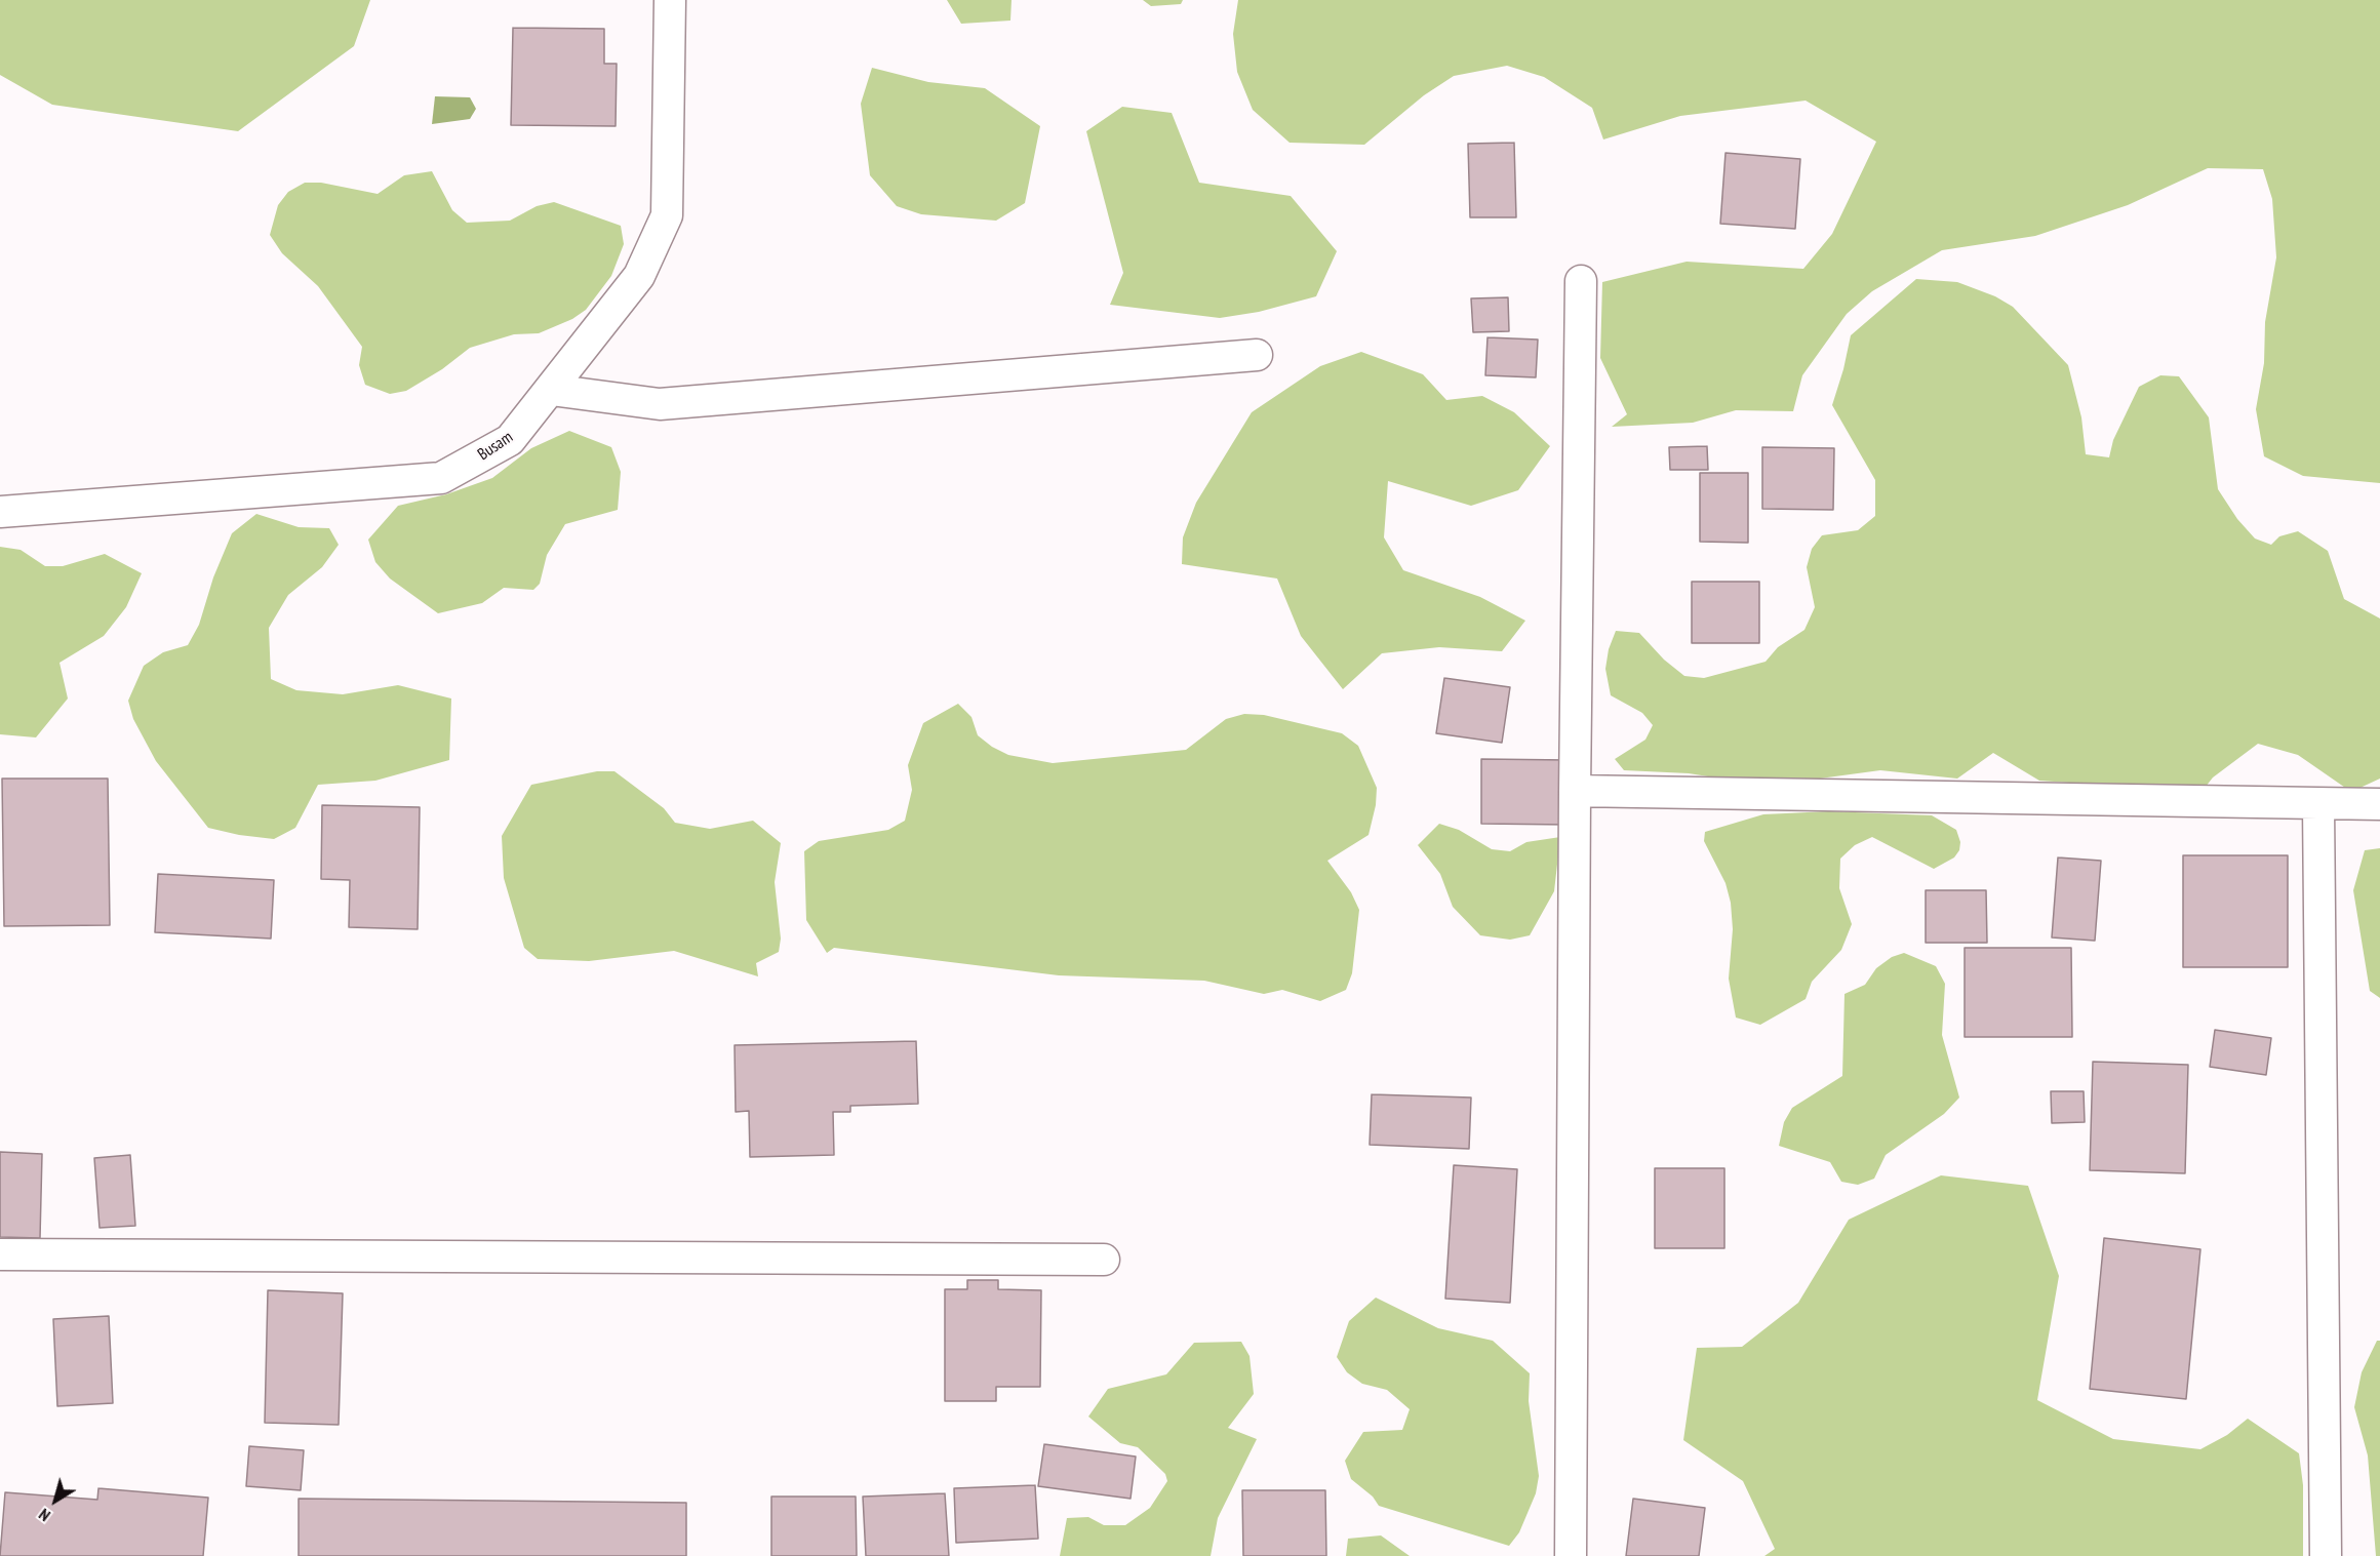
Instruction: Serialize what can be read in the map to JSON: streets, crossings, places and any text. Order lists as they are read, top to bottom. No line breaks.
{"streets":{"street":["Busam"]},"north":"bottom left"}
